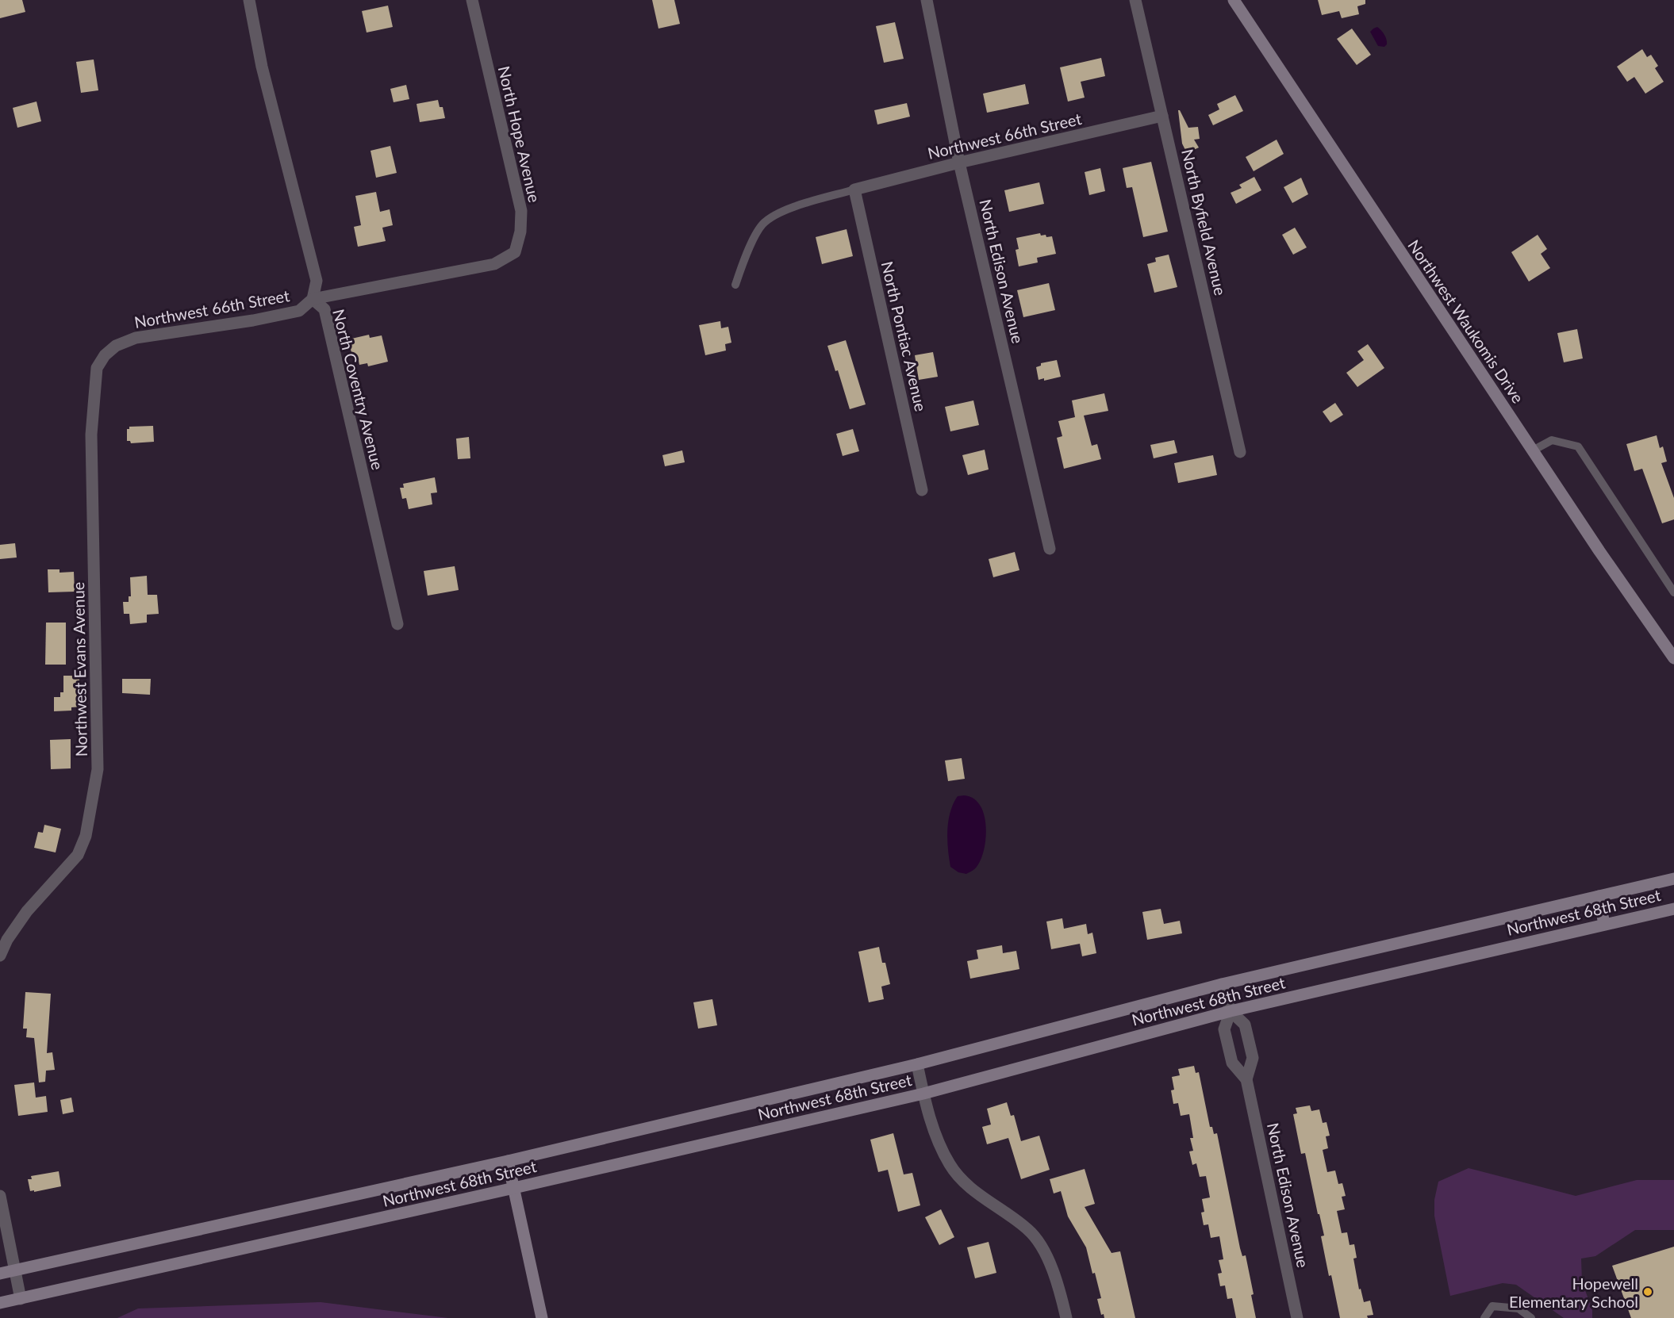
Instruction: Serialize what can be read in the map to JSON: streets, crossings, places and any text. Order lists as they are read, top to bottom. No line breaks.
{"streets":{"main road":["Northwest Waukomis Drive","Northwest 68th Street"],"street":["North Hope Avenue","Northwest 66th Street","North Byfield Avenue","North Edison Avenue","North Pontiac Avenue","North Coventry Avenue","Northwest Evans Avenue"]},"crossings":[["North Hope Avenue","Northwest 66th Street"],["Northwest 66th Street","North Byfield Avenue"],["Northwest 66th Street","North Edison Avenue"],["Northwest 66th Street","North Pontiac Avenue"],["Northwest 66th Street","North Coventry Avenue"],["Northwest 66th Street","Northwest Evans Avenue"],["North Edison Avenue","Northwest 68th Street"]],"places":["Hopewell Elementary School"]}
